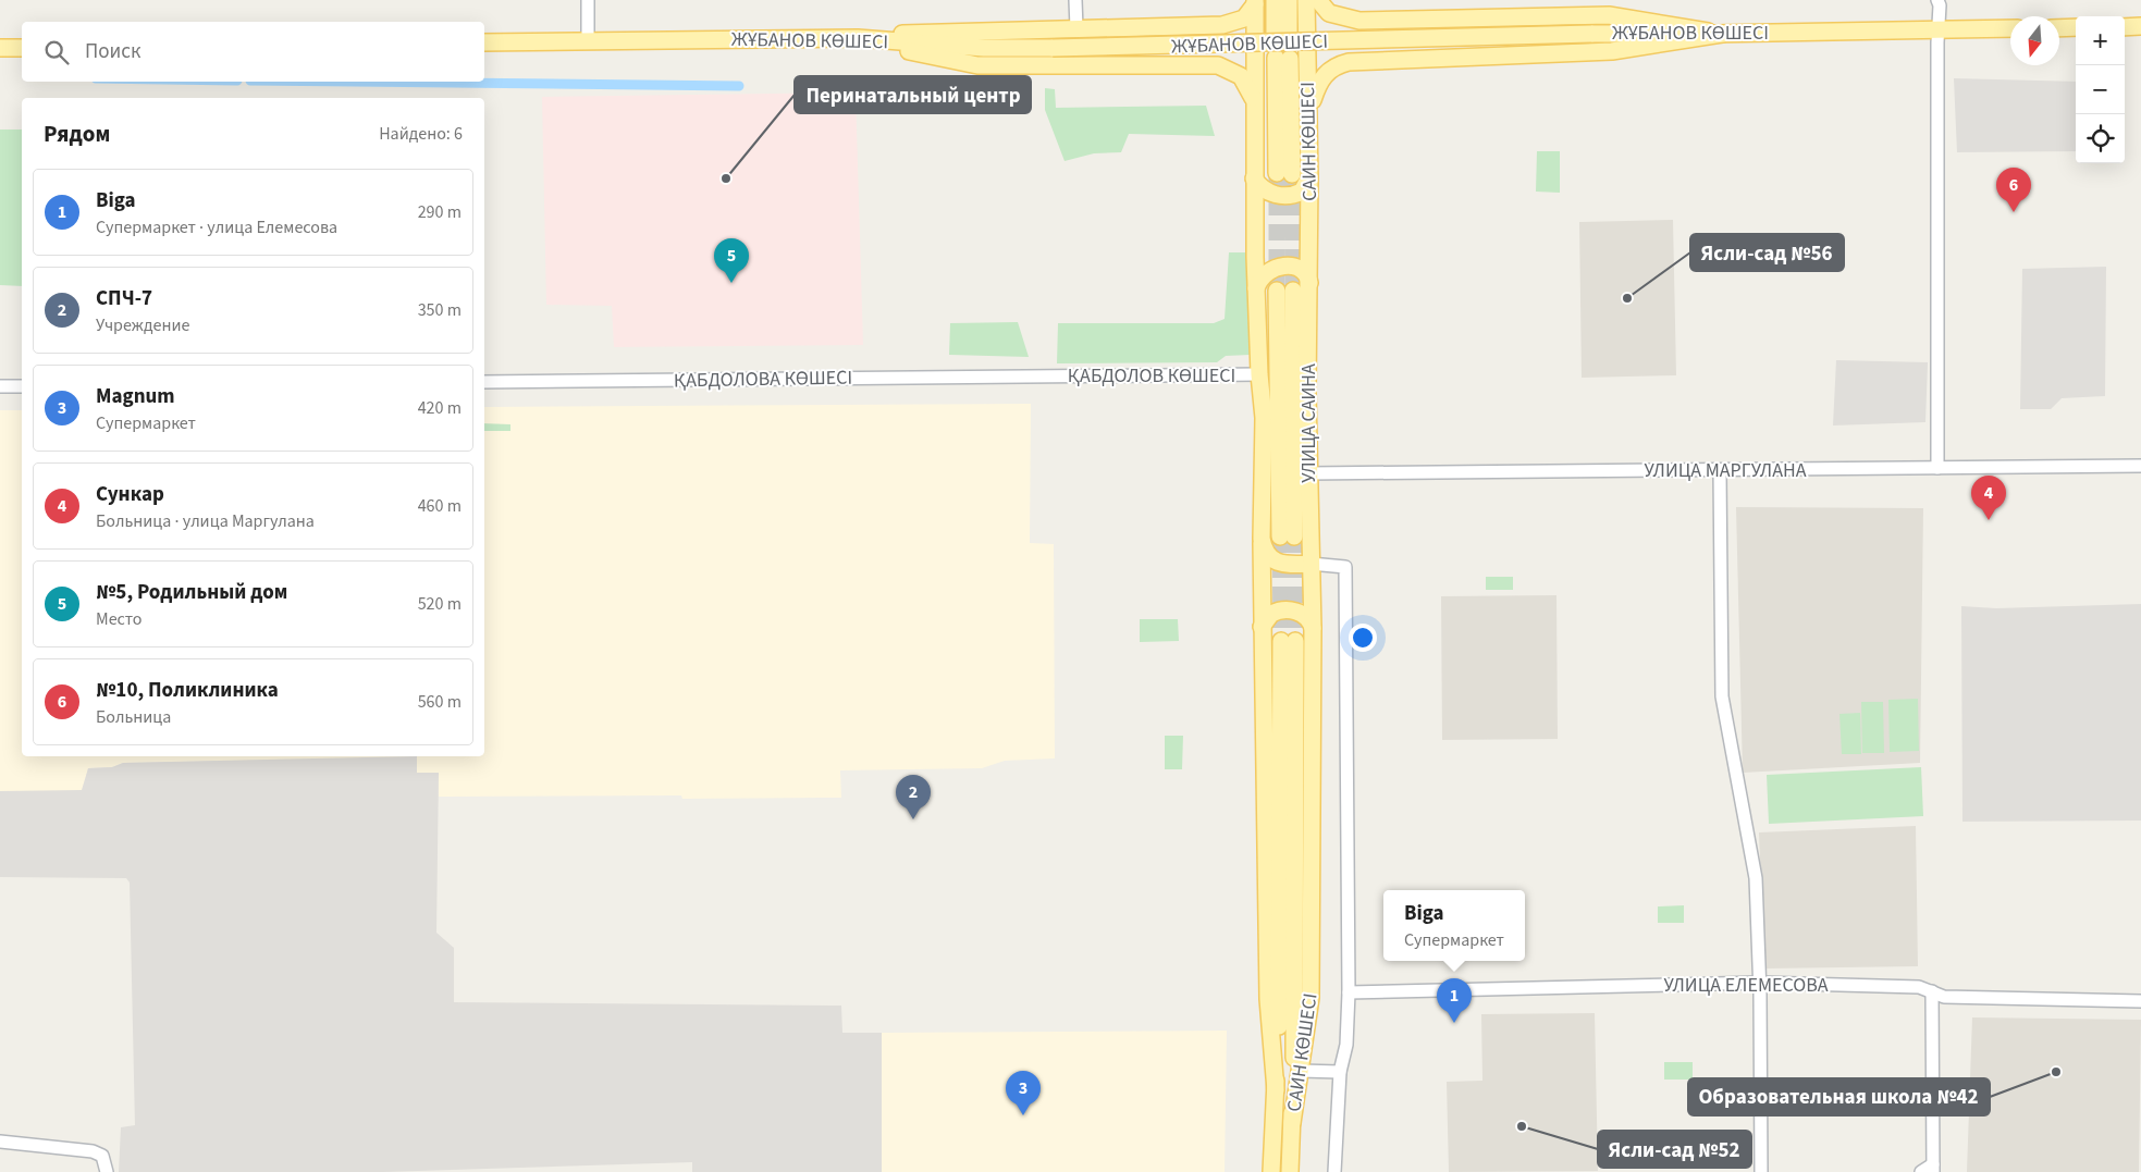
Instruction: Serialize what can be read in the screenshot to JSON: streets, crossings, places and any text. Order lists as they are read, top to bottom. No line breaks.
{"streets":{"main road":["ЖҰБАНОВ КӨШЕСІ","САИН КӨШЕСІ","УЛИЦА САИНА"],"street":["ҚАБДОЛОВ КӨШЕСІ","ҚАБДОЛОВА КӨШЕСІ","УЛИЦА МАРГУЛАНА","УЛИЦА ЕЛЕМЕСОВА"]},"crossings":[["САИН КӨШЕСІ","ҚАБДОЛОВ КӨШЕСІ"],["САИН КӨШЕСІ","УЛИЦА САИНА"],["ҚАБДОЛОВ КӨШЕСІ","ҚАБДОЛОВА КӨШЕСІ"],["УЛИЦА САИНА","УЛИЦА МАРГУЛАНА"]],"places":["Перинатальный центр","Ясли-сад №56","Образовательная школа №42","Ясли-сад №52"],"north":"bottom","page":{"map_buttons":["+","−"],"search":"Поиск","heading":["Рядом","Найдено: 6"],"pins":["6","5","4","2","1","3"],"list":[{"mark":"1","name":"Biga","note":"Супермаркет · улица Елемесова","value":"290 m"},{"mark":"2","name":"СПЧ-7","note":"Учреждение","value":"350 m"},{"mark":"3","name":"Magnum","note":"Супермаркет","value":"420 m"},{"mark":"4","name":"Сункар","note":"Больница · улица Маргулана","value":"460 m"},{"mark":"5","name":"№5, Родильный дом","note":"Место","value":"520 m"},{"mark":"6","name":"№10, Поликлиника","note":"Больница","value":"560 m"}],"popup":["Biga","Супермаркет"]}}
